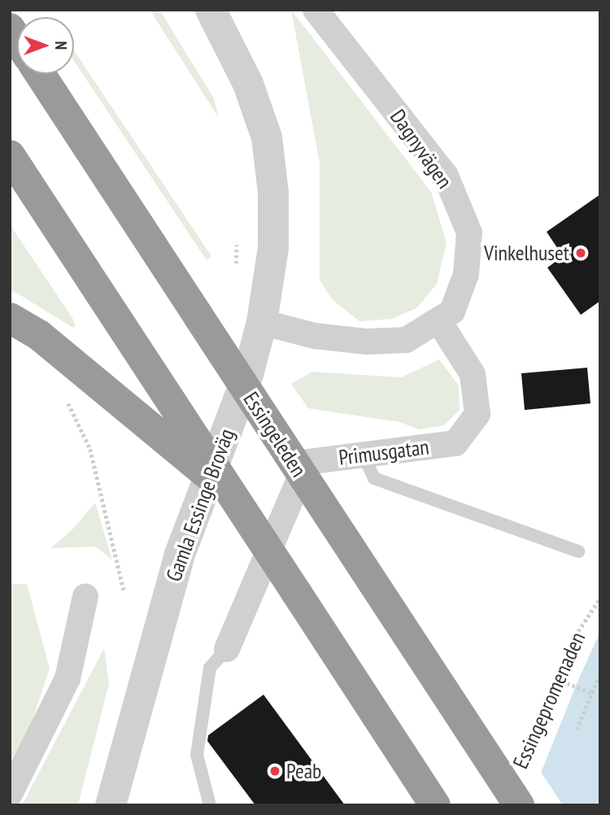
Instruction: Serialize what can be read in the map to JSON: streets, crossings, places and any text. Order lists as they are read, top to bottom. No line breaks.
{"streets":{"highway":["Essingeleden"],"street":["Dagnyvägen","Primusgatan","Gamla Essinge Broväg"],"path":["Essingepromenaden"]},"crossings":[["Dagnyvägen","Primusgatan"],["Dagnyvägen","Gamla Essinge Broväg"]],"places":["Vinkelhuset","Peab"],"north":"right"}
